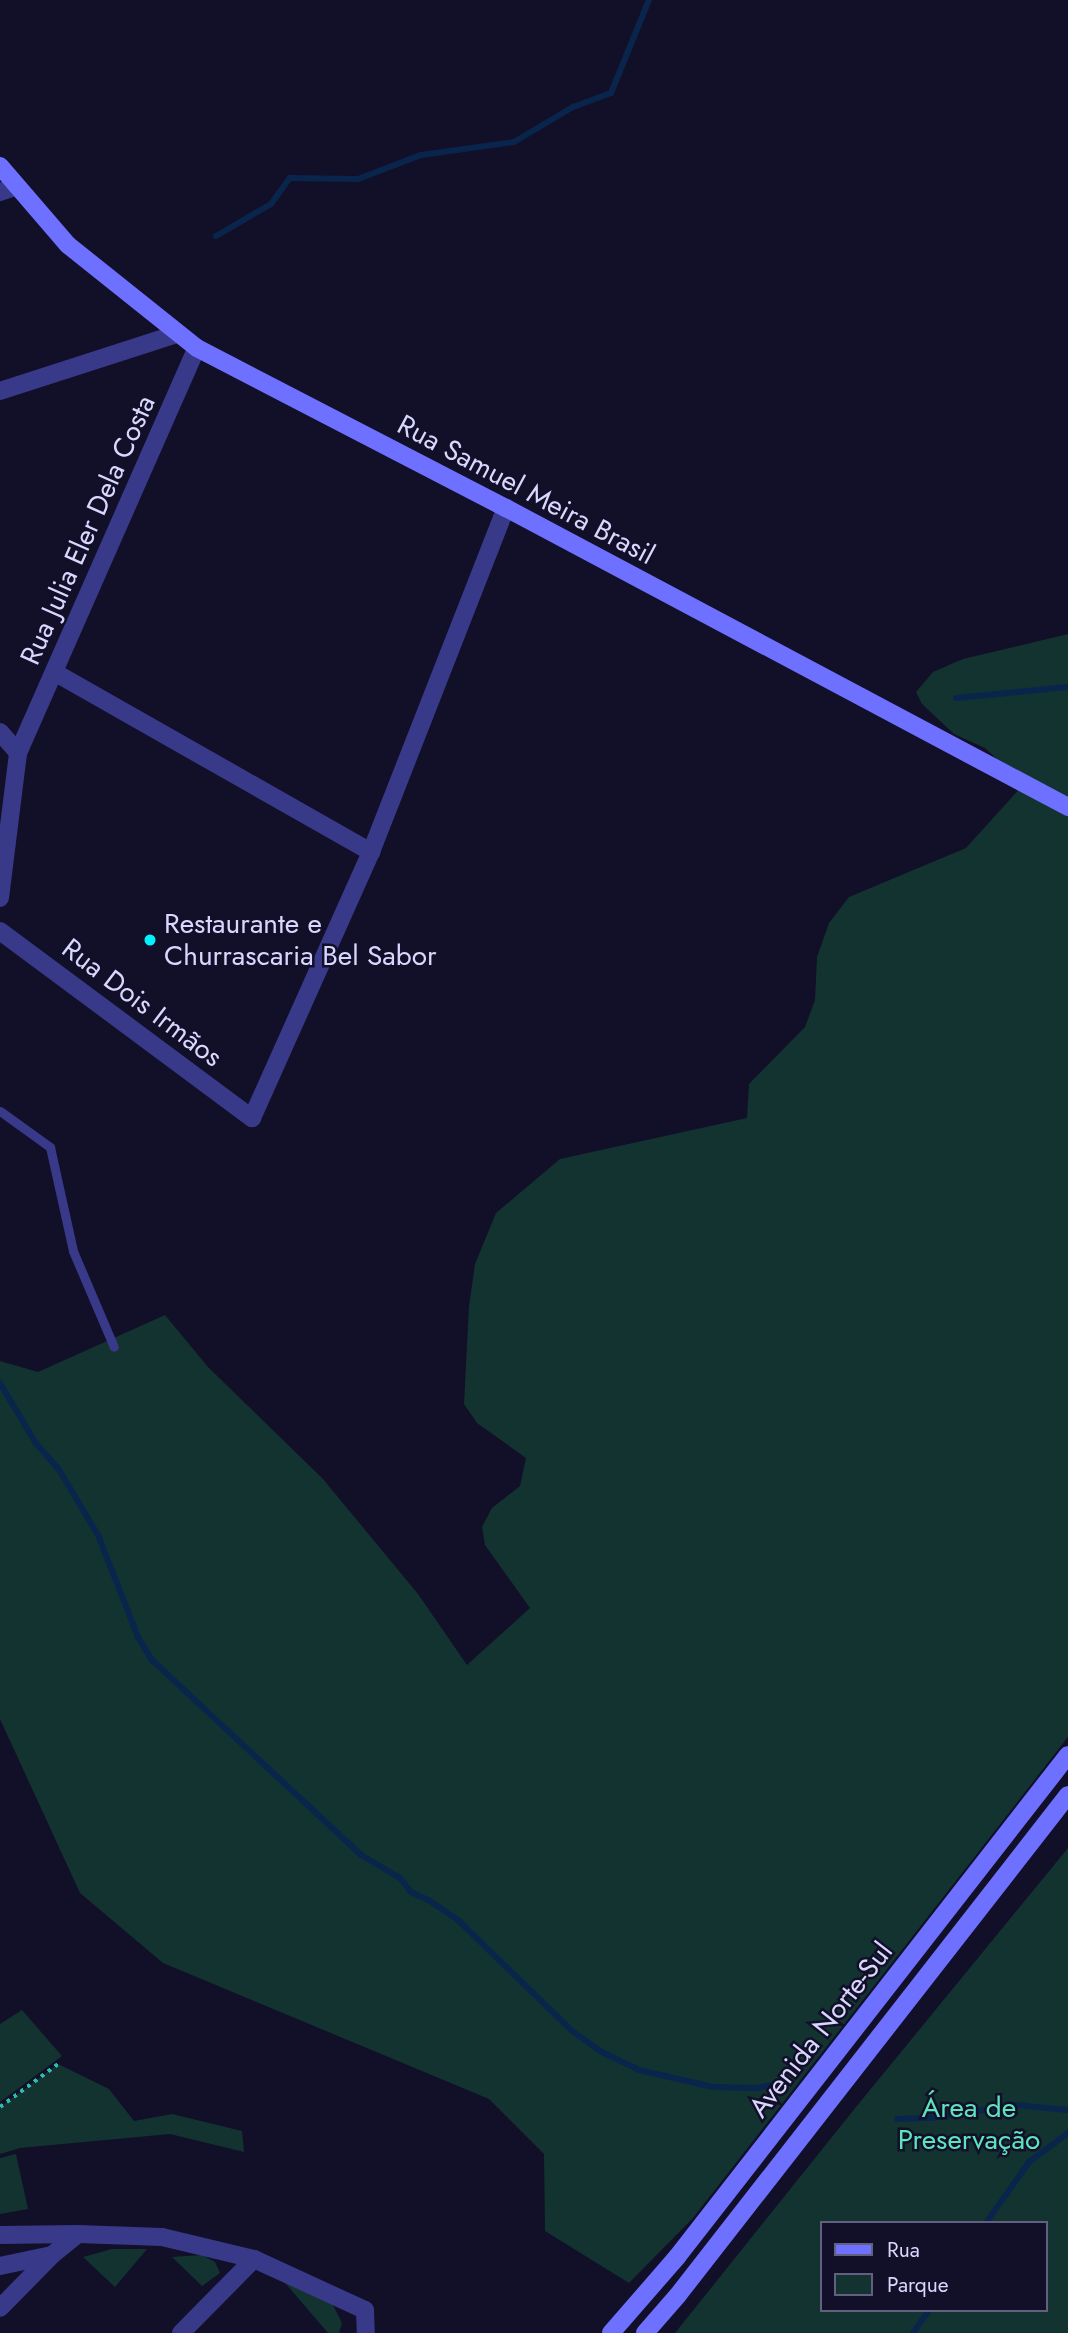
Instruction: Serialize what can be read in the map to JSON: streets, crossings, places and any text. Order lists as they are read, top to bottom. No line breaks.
{"streets":{"main road":["Rua Samuel Meira Brasil","Avenida Norte-Sul"],"street":["Rua Julia Eler Dela Costa","Rua Dois Irmãos"]},"crossings":[["Rua Samuel Meira Brasil","Rua Julia Eler Dela Costa"]],"parks":["Área de Preservação"],"places":["Restaurante e Churrascaria Bel Sabor"],"legend":["Rua","Parque"]}
